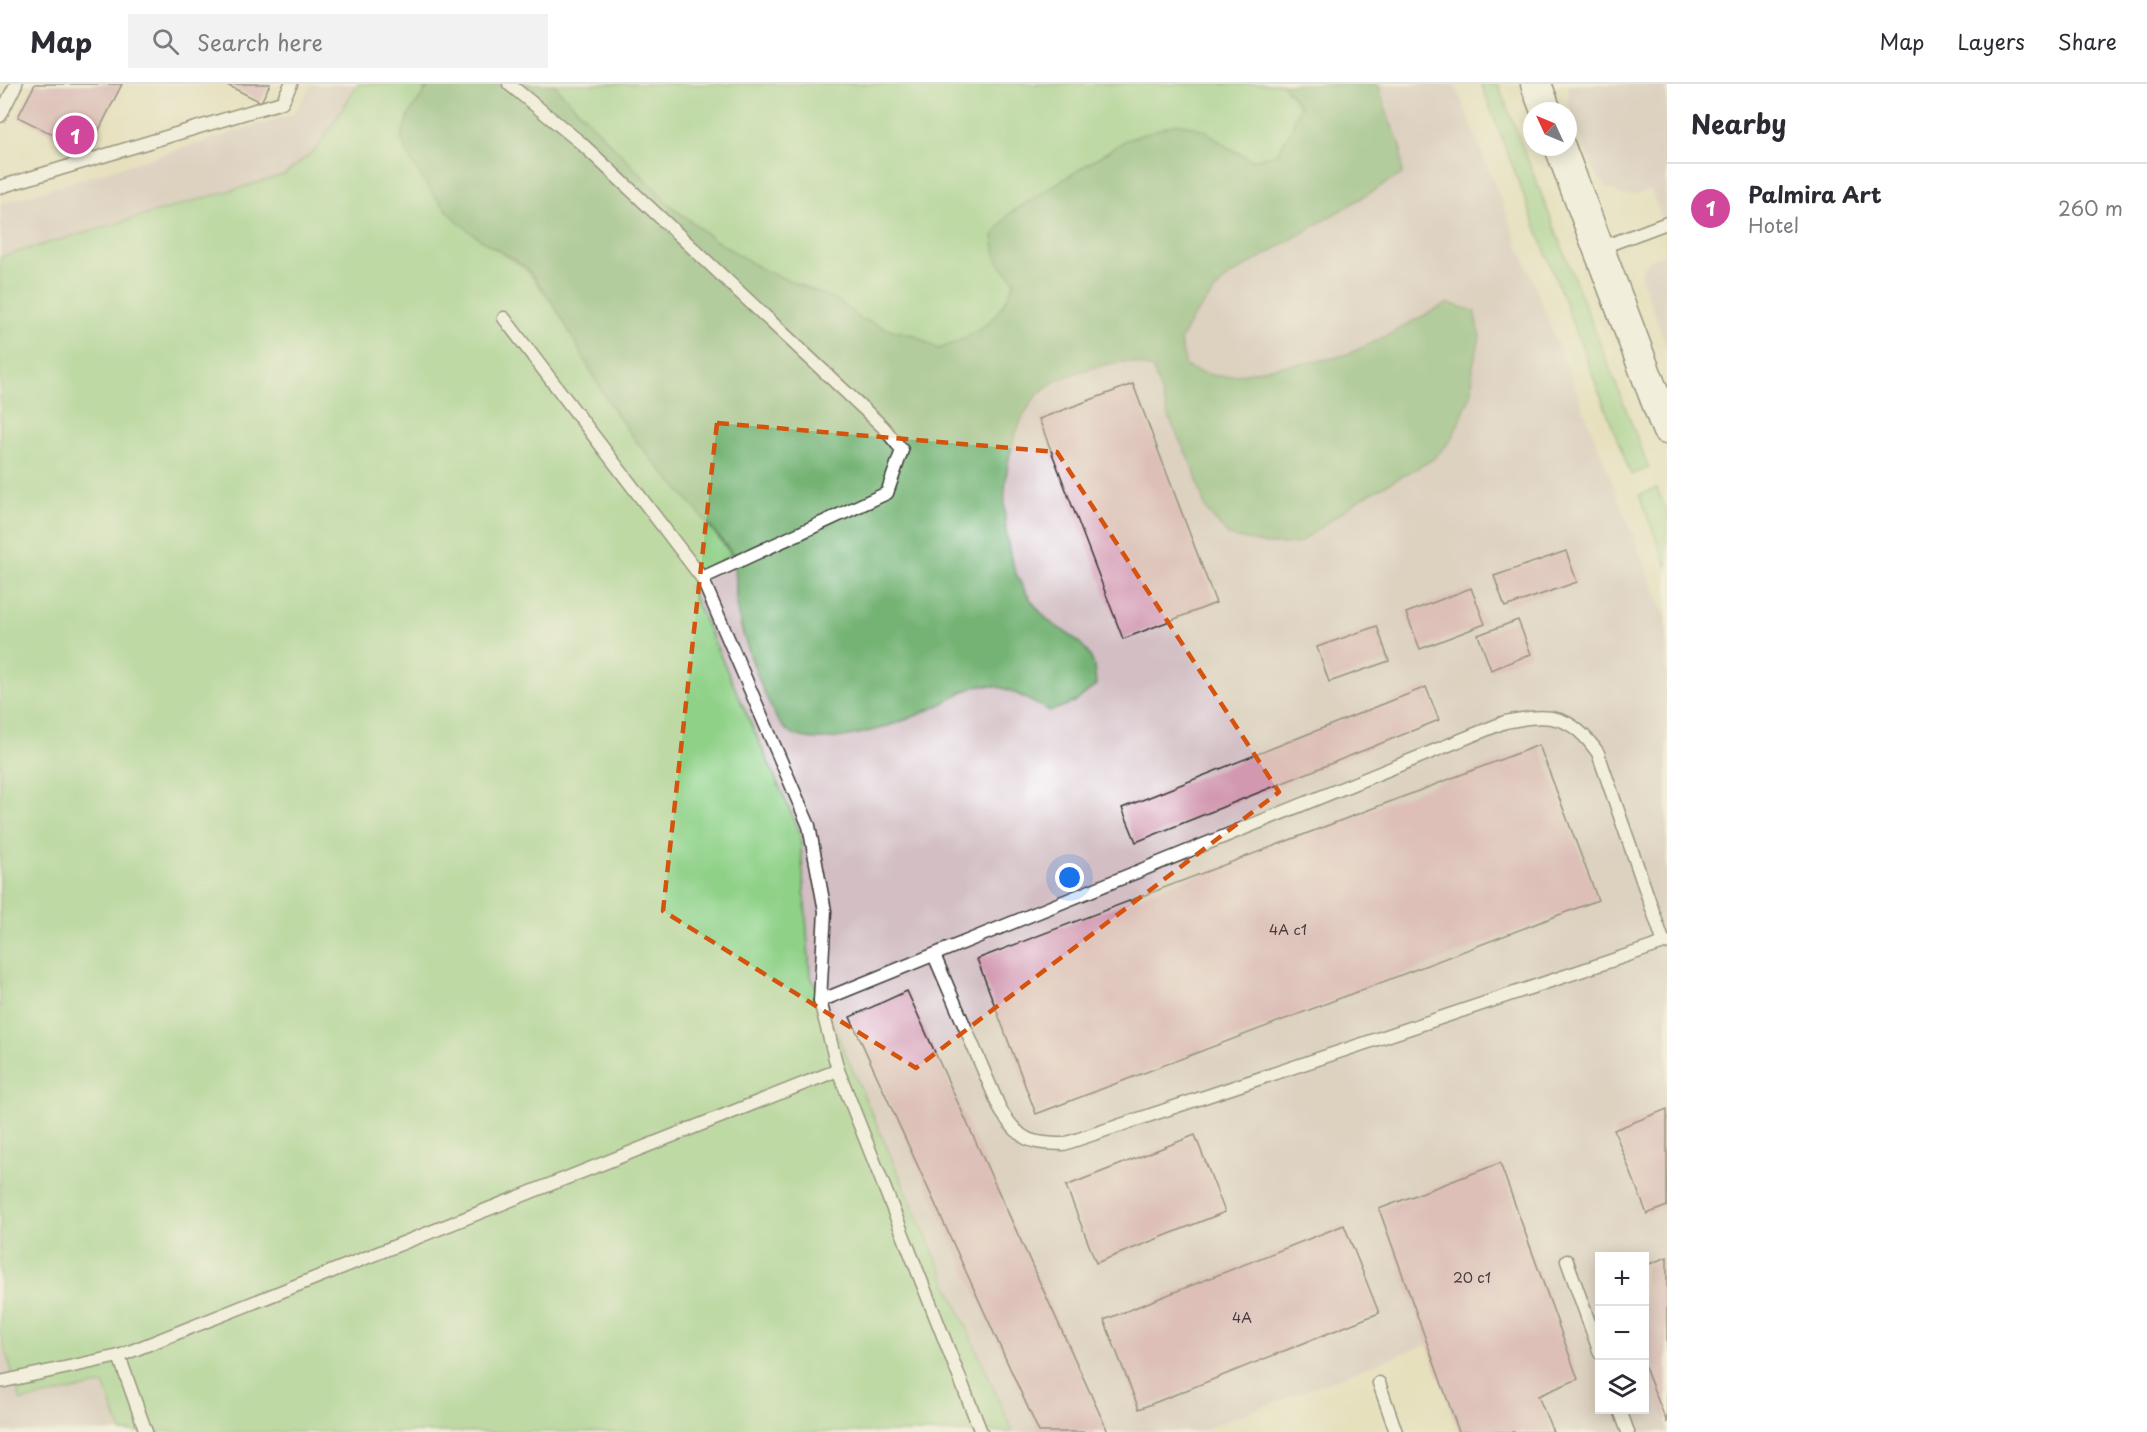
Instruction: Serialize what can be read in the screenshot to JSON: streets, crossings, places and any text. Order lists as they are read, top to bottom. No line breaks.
{"house_numbers":["4А с1","20 с1","4А"],"north":"top left","page":{"header":"Map","search":"Search here","nav":["Map","Layers","Share"],"heading":"Nearby","pins":"1","list":[{"mark":"1","name":"Palmira Art","note":"Hotel","value":"260 m"}],"map_buttons":["+","−"]}}
